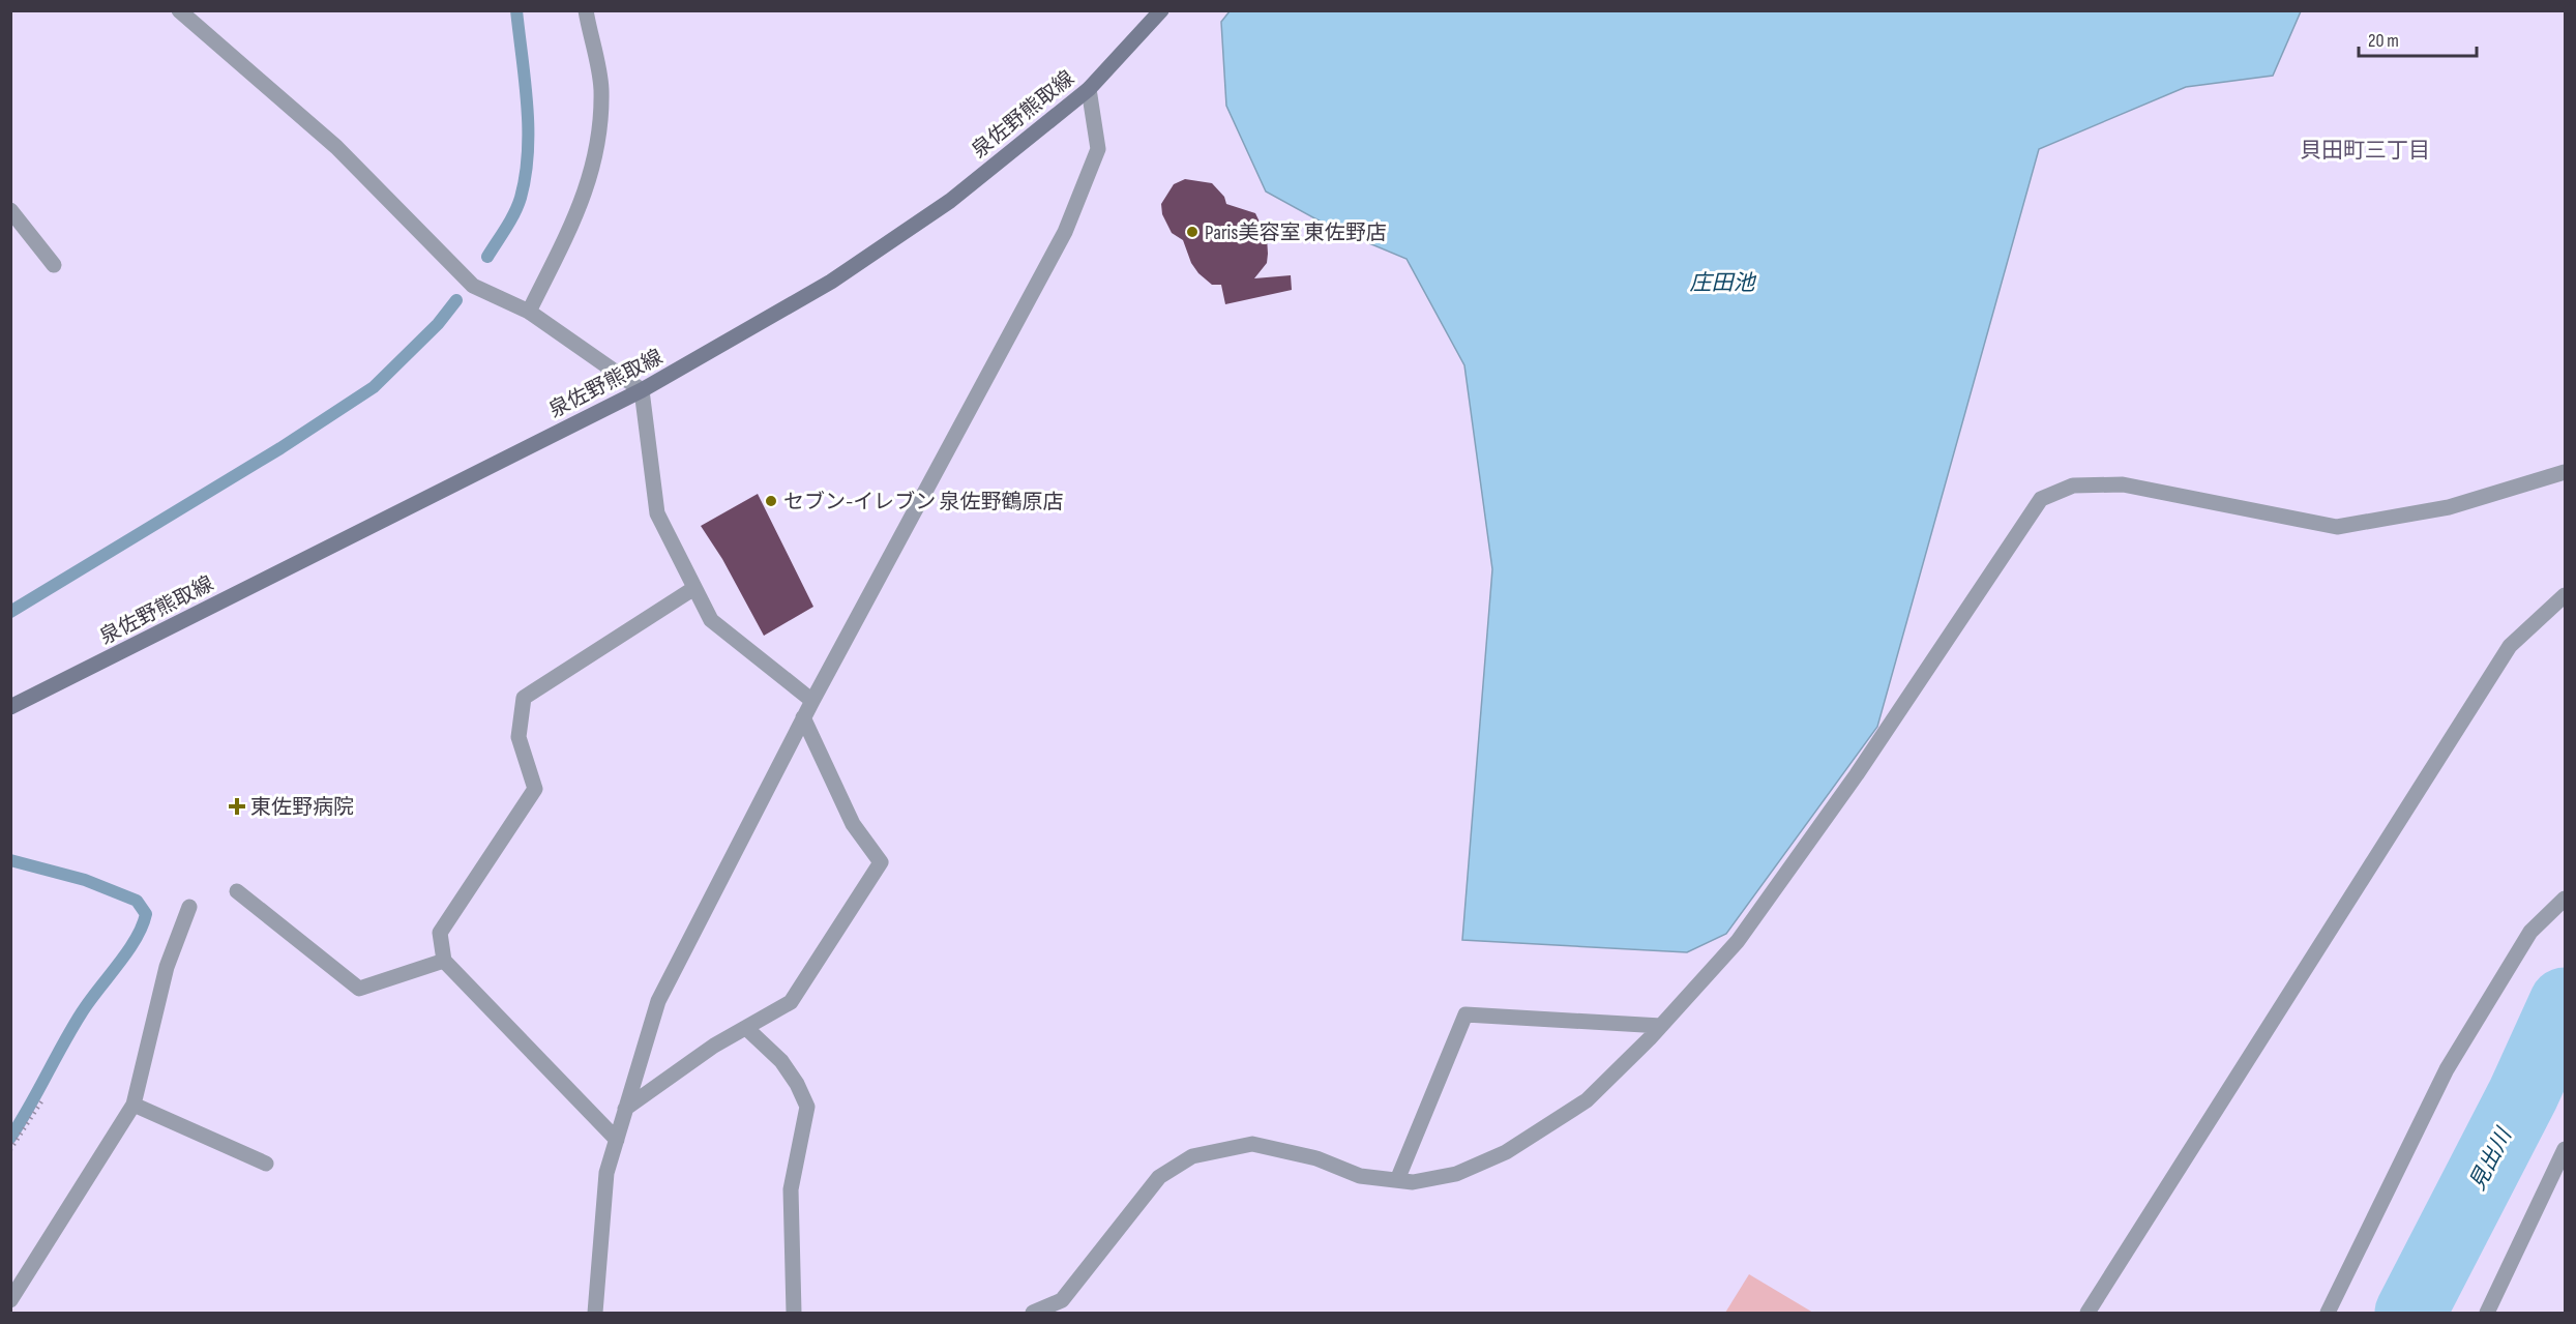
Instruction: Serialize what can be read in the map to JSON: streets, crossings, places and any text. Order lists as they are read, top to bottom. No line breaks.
{"streets":{"main road":["泉佐野熊取線"]},"districts":["貝田町三丁目"],"water":["庄田池","見出川"],"places":{"other":["Paris美容室 東佐野店","セブン-イレブン 泉佐野鶴原店"],"health":["東佐野病院"]},"scale_bar":"20 m"}
